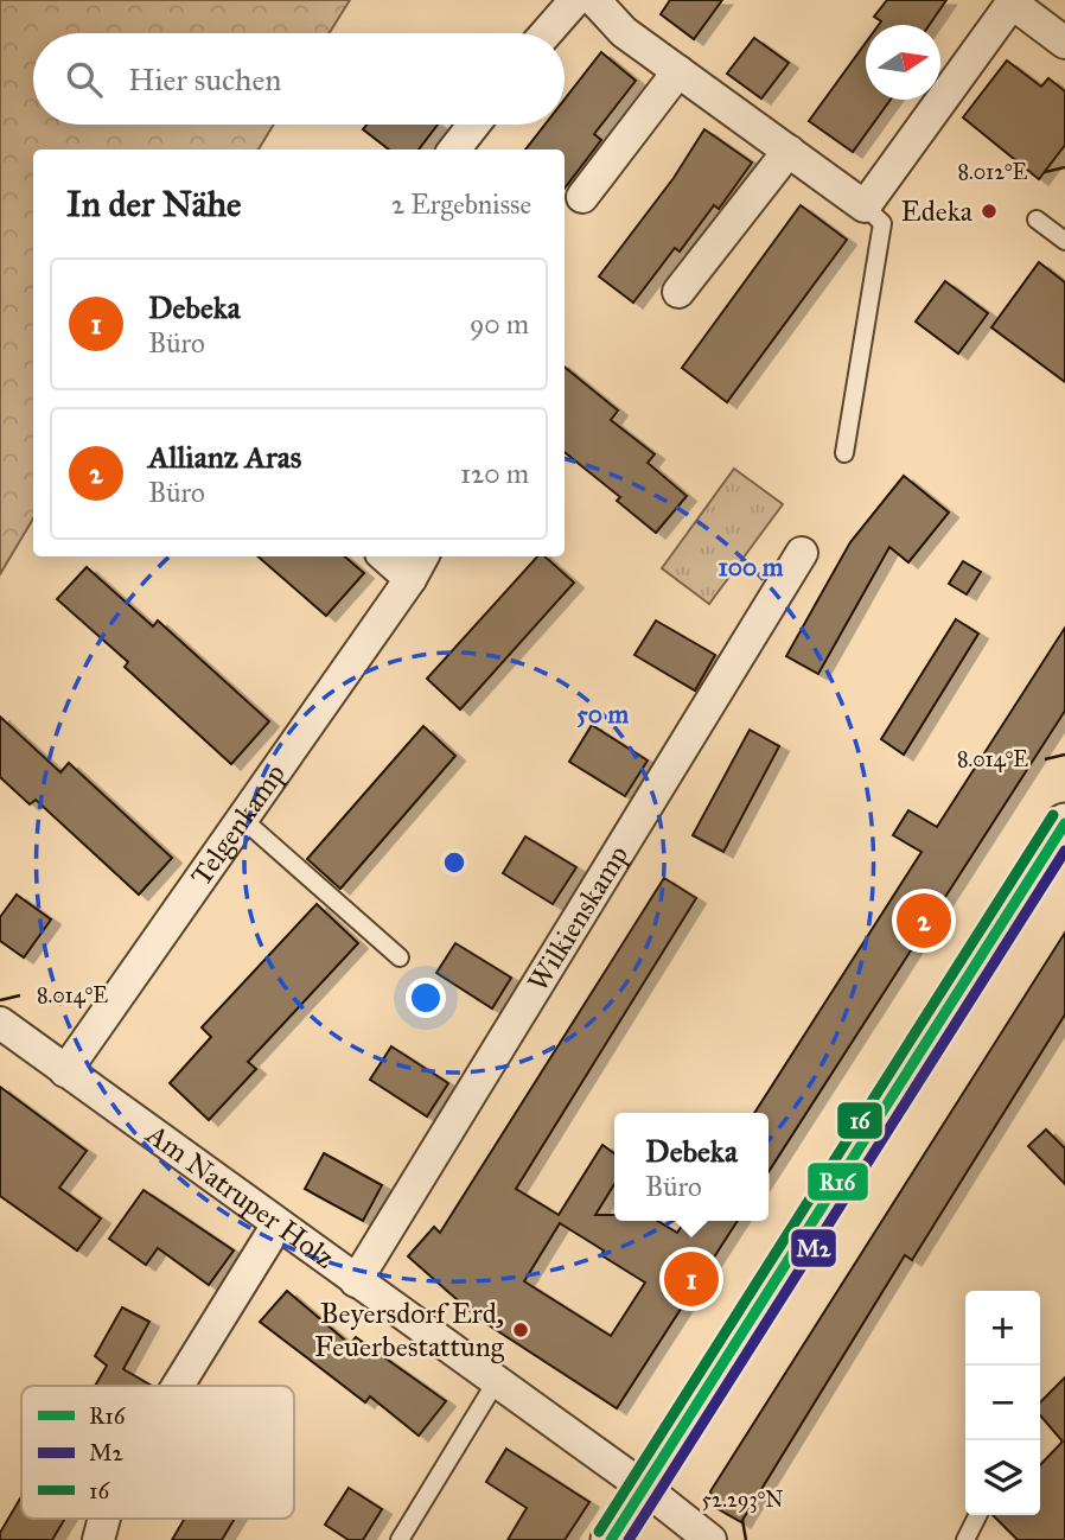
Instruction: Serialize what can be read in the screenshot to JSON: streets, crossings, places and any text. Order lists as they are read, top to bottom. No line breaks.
{"streets":{"street":["Telgenkamp","Wilkienskamp","Am Natruper Holz"]},"crossings":[["Telgenkamp","Am Natruper Holz"],["Wilkienskamp","Am Natruper Holz"]],"places":["Edeka","Beyersdorf Erd, Feuerbestattung"],"lines":["transit line 16","transit line R16","transit line M2"],"legend":["R16","M2","16"],"north":"right","page":{"search":"Hier suchen","heading":["In der Nähe","2 Ergebnisse"],"list":[{"mark":"1","name":"Debeka","note":"Büro","value":"90 m"},{"mark":"2","name":"Allianz Aras","note":"Büro","value":"120 m"}],"pins":["2","1"],"popup":["Debeka","Büro"],"map_buttons":["+","−"]},"coordinates":["8.012°E","8.014°E","52.293°N"],"rings":["100 m","50 m"]}
